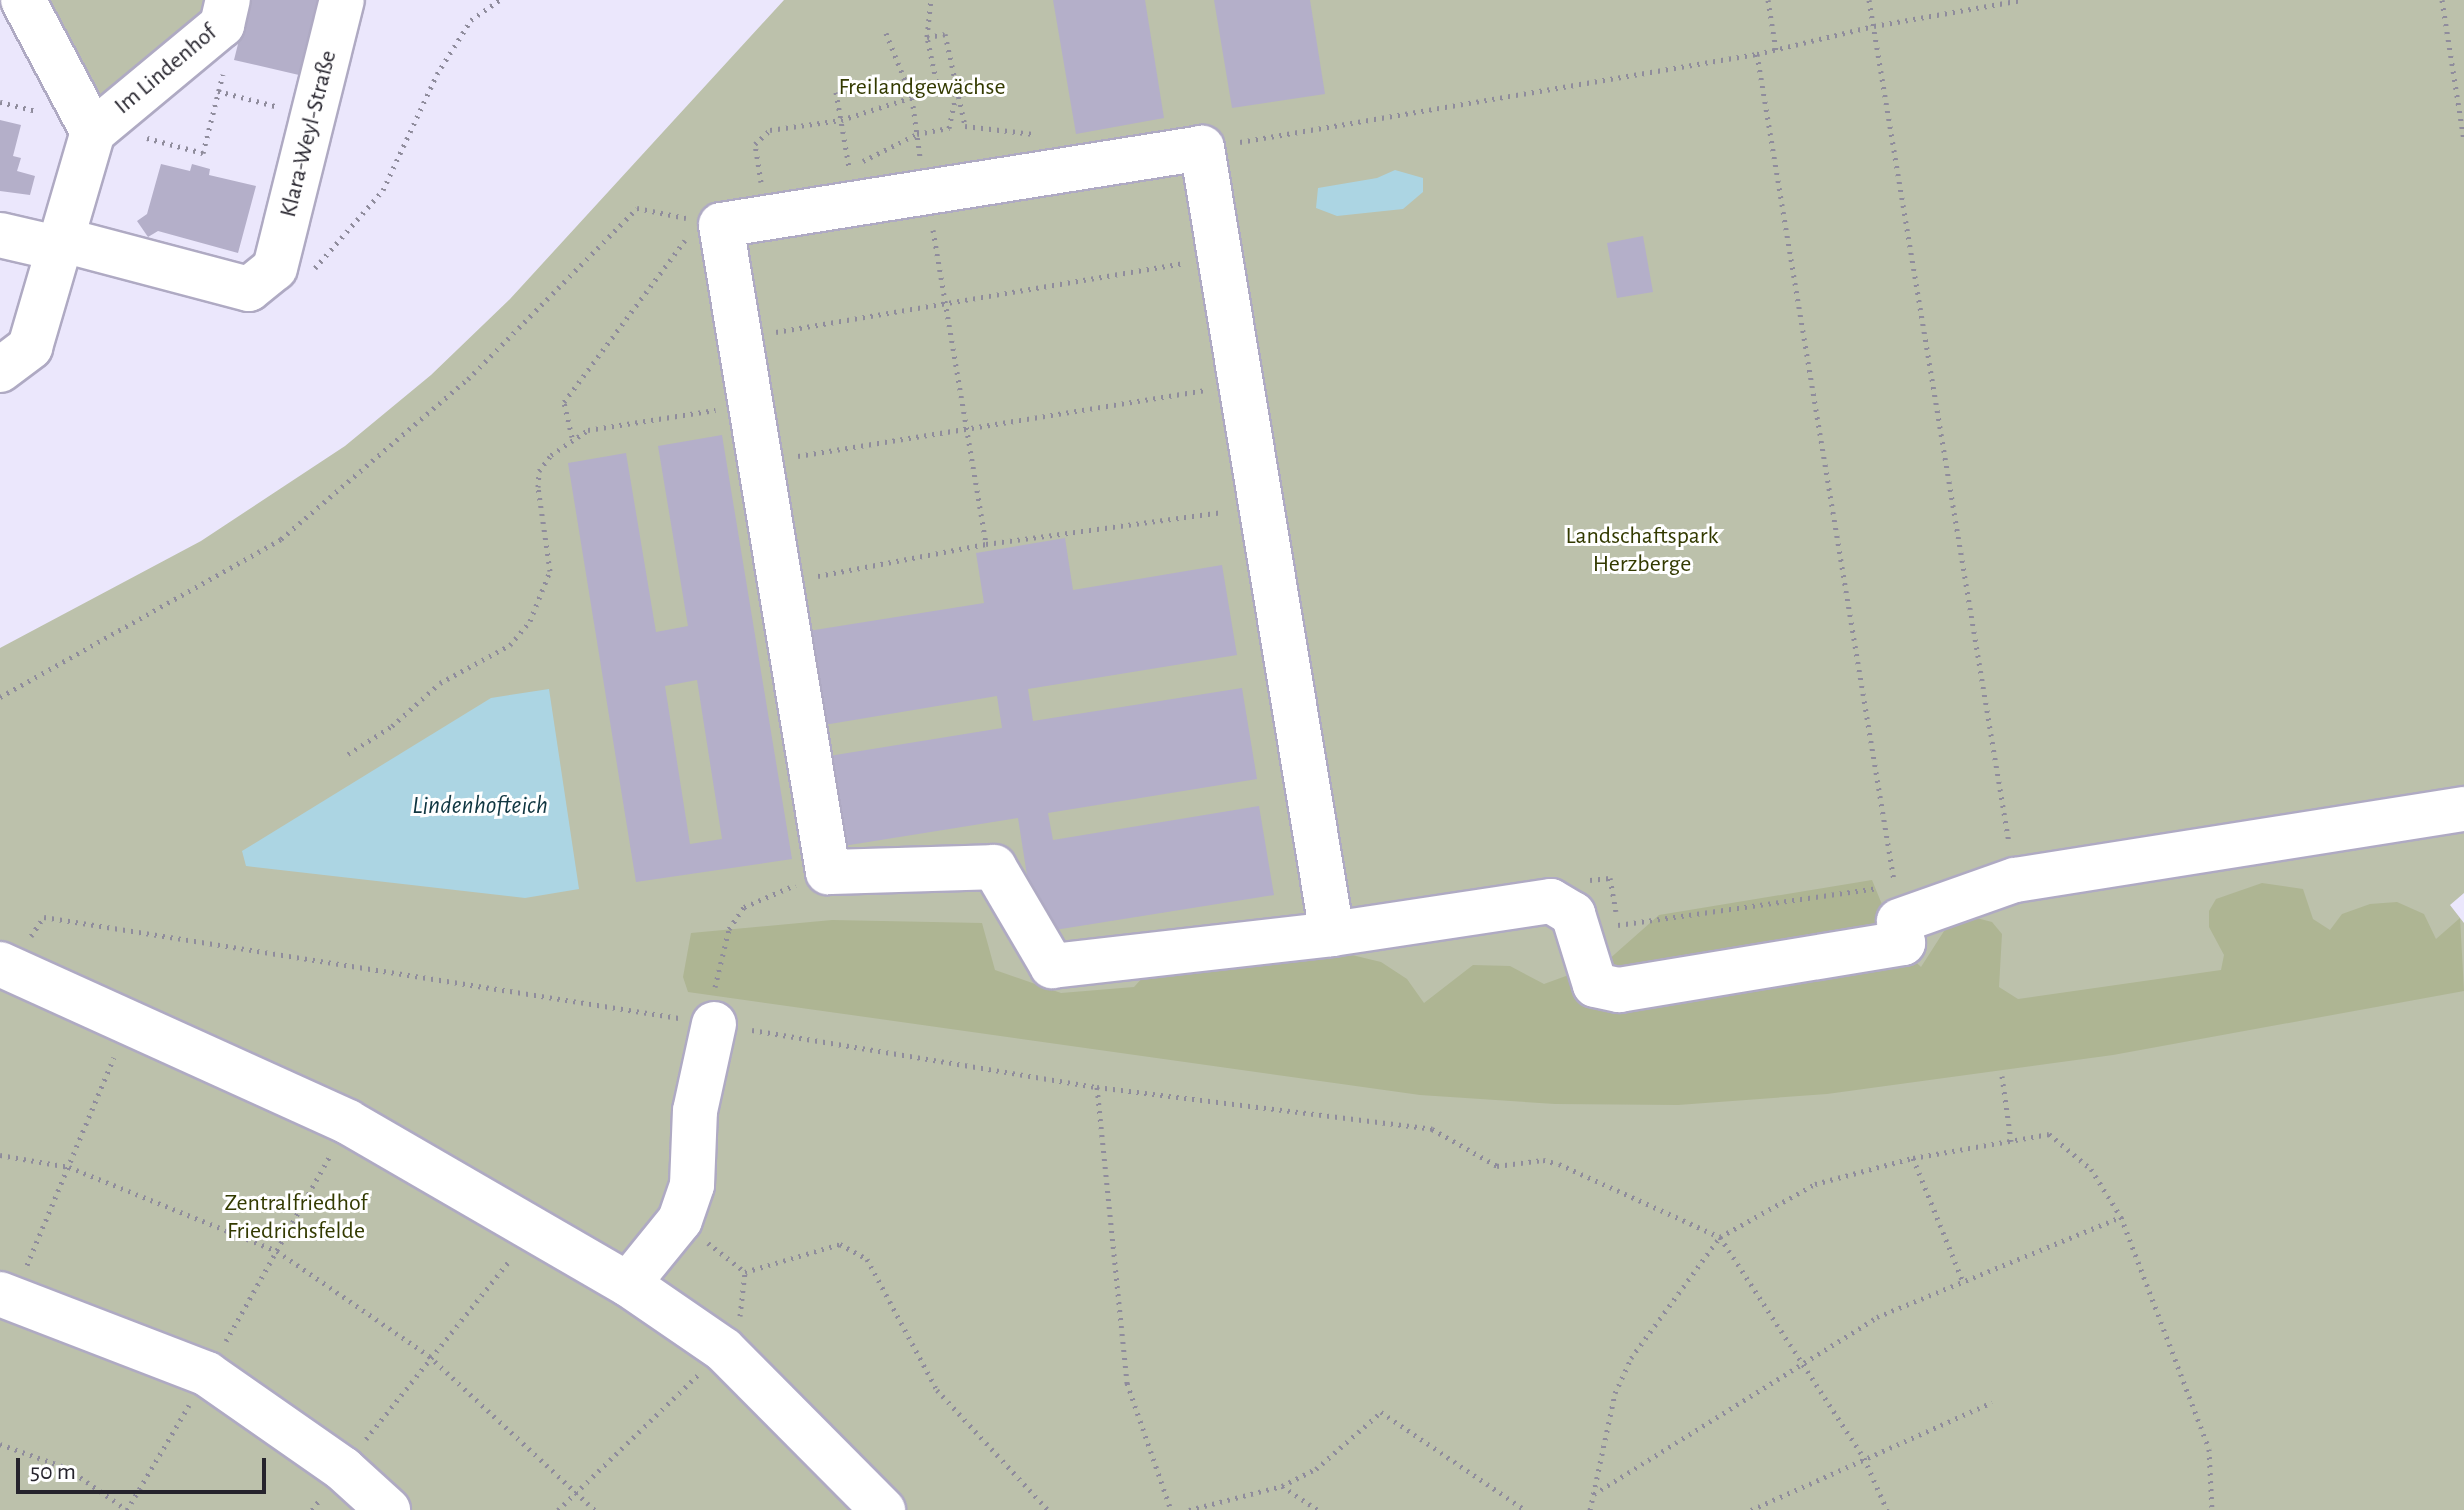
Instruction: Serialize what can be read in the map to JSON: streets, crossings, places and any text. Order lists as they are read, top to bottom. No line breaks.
{"streets":{"street":["Im Lindenhof","Klara-Weyl-Straße"]},"water":["Lindenhofteich"],"parks":["Freilandgewächse","Landschaftspark Herzberge","Zentralfriedhof Friedrichsfelde"],"scale_bar":"50 m"}
